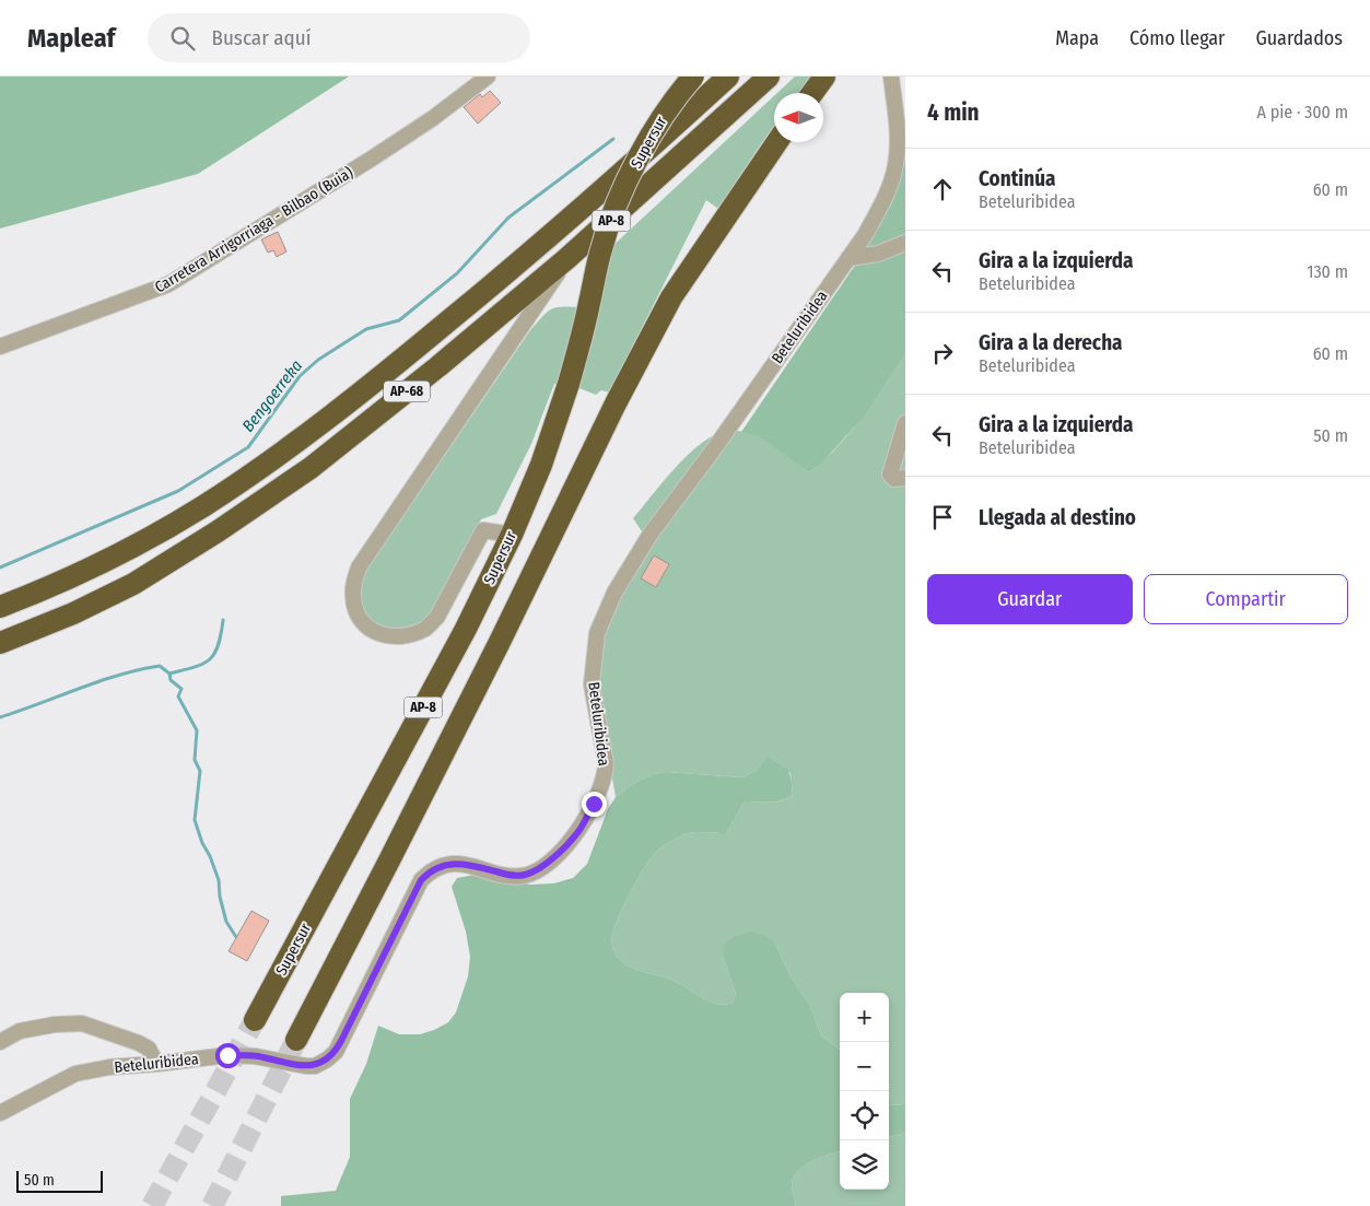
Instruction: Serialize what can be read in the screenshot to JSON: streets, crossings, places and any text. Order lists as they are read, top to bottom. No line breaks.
{"streets":{"highway":["Supersur","AP-8","AP-68"],"street":["Carretera Arrigorriaga - Bilbao (Buia)","Beteluribidea"]},"water":["Bengoerreka"],"scale_bar":"50 m","north":"left","page":{"header":"Mapleaf","search":"Buscar aquí","nav":["Mapa","Cómo llegar","Guardados"],"heading":["4 min","A pie · 300 m"],"list":[["Continúa","Beteluribidea","60 m"],["Gira a la izquierda","Beteluribidea","130 m"],["Gira a la derecha","Beteluribidea","60 m"],["Gira a la izquierda","Beteluribidea","50 m"],"Llegada al destino"],"buttons":["Guardar","Compartir"],"map_buttons":["+","−"],"scale":"50 m"}}
